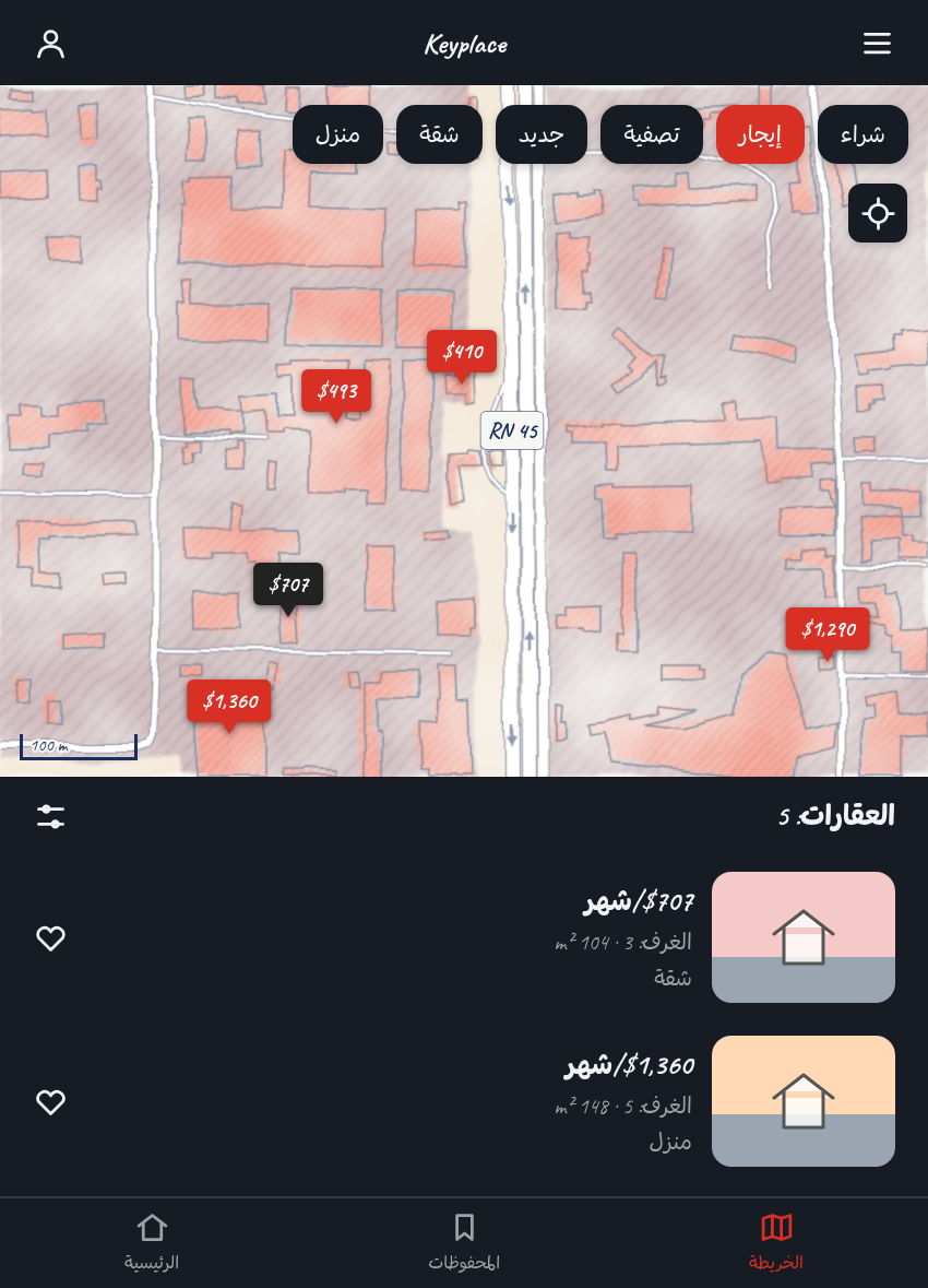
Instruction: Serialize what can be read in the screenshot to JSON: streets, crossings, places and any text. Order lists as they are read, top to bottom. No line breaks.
{"streets":{"highway":["RN 45"]},"scale_bar":"100 m","page":{"header":"Keyplace","chip":["شراء","إيجار","تصفية","جديد","شقة","منزل"],"price":["$410","$493","$707","$1,290","$1,360"],"scale":"100 m","heading":"العقارات: 5","list":[{"name":"$707/شهر","note":"الغرف: 3 · 104 m² · شقة"},{"name":"$1,360/شهر","note":"الغرف: 5 · 148 m² · منزل"}],"tabs":["الخريطة","المحفوظات","الرئيسية"]}}
